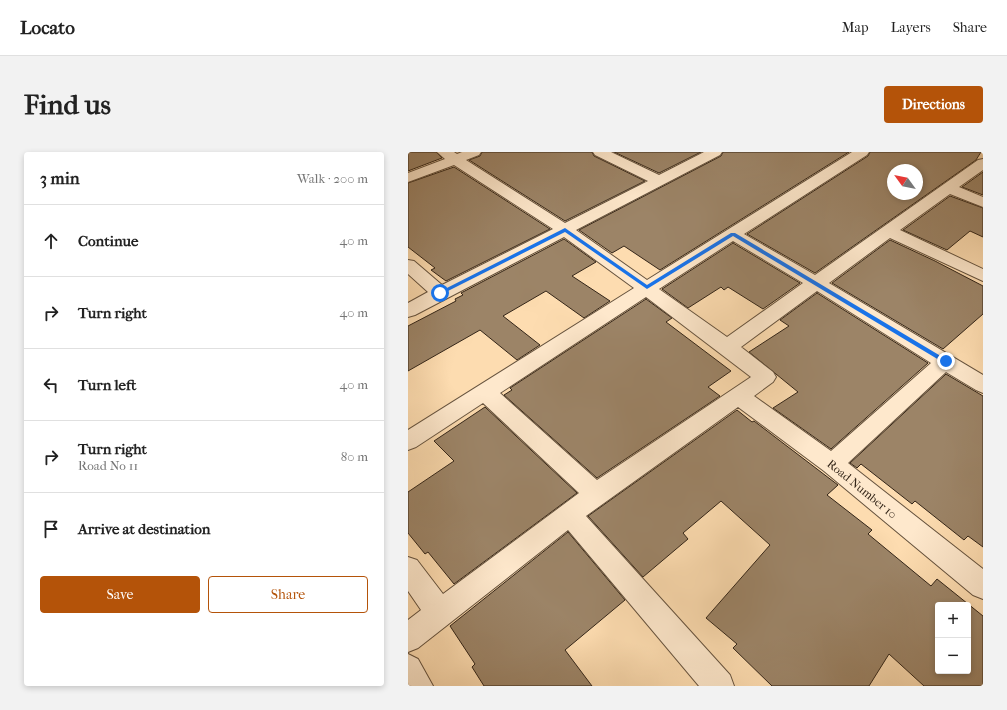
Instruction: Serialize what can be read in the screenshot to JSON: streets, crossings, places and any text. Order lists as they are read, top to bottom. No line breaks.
{"streets":{"street":["Road Number 10"]},"north":"top left","page":{"header":"Locato","nav":["Map","Layers","Share"],"buttons":["Directions",["Save","Share"]],"title":"Find us","heading":["3 min","Walk · 200 m"],"list":[["Continue","40 m"],["Turn right","40 m"],["Turn left","40 m"],["Turn right","Road No 11","80 m"],"Arrive at destination"],"map_buttons":["+","−"]}}
